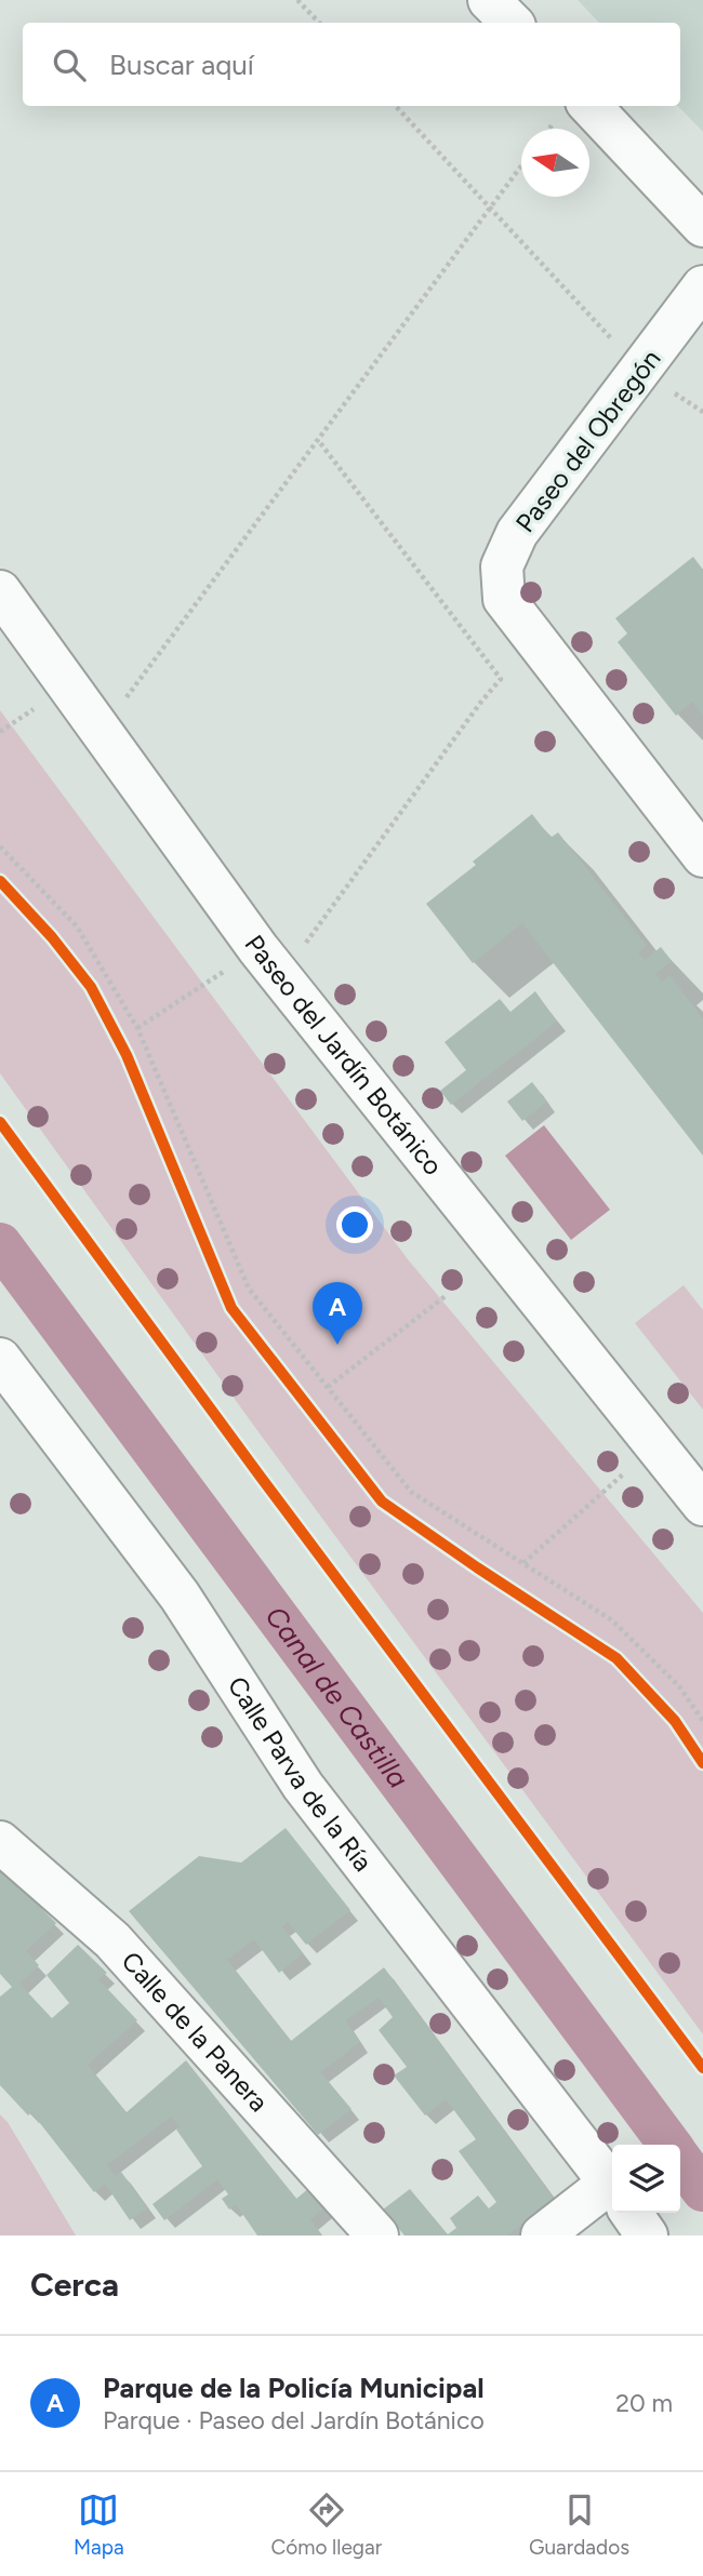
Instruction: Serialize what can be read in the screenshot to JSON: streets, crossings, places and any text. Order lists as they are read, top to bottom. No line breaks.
{"streets":{"street":["Paseo del Obregón","Paseo del Jardín Botánico","Calle Parva de la Ría","Calle de la Panera"]},"water":["Canal de Castilla"],"north":"left","page":{"search":"Buscar aquí","pins":"A","heading":"Cerca","list":[{"mark":"A","name":"Parque de la Policía Municipal","note":"Parque · Paseo del Jardín Botánico","value":"20 m"}],"nav":["Mapa","Cómo llegar","Guardados"]}}
